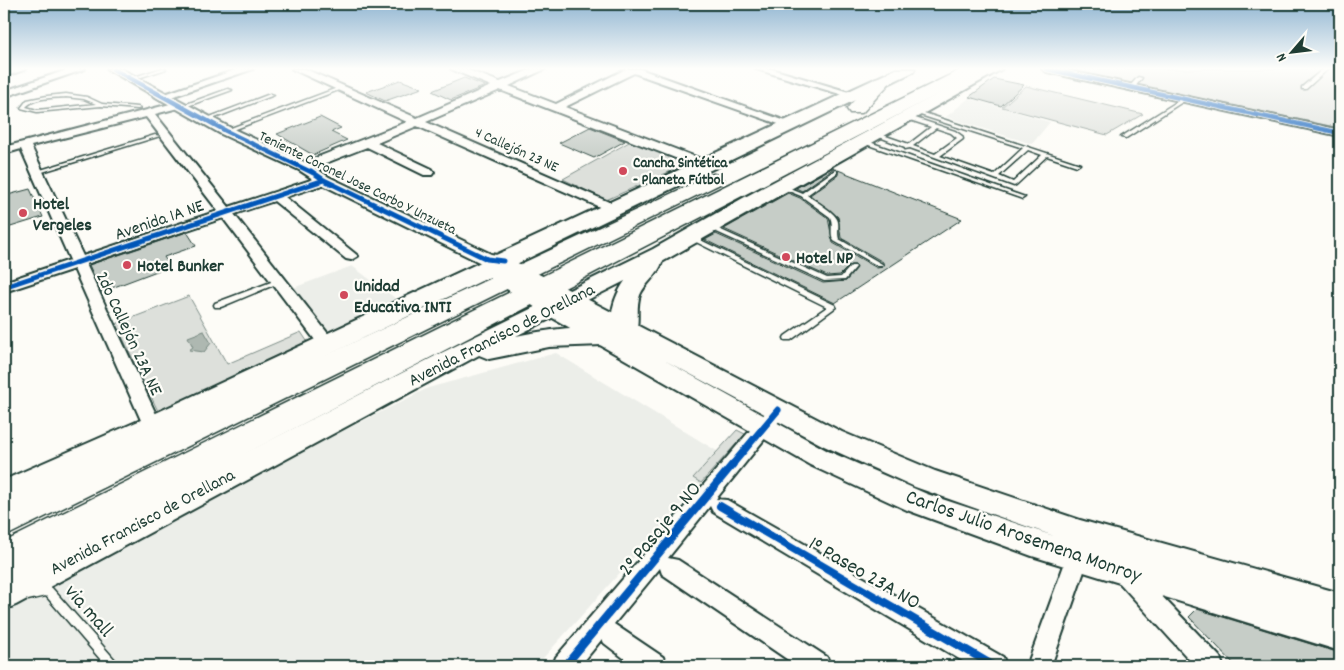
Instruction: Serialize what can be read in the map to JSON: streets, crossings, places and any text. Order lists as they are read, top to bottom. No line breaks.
{"streets":{"highway":["Avenida Francisco de Orellana"],"main road":["Carlos Julio Arosemena Monroy"],"street":["4 Callejón 23 NE","Teniente Coronel Jose Carbo Y Unzueta","Avenida 1A NE","2do Callejón 23A NE","2° Pasaje 9 NO","1° Paseo 23A NO"],"lane":["via mall"]},"crossings":[["4 Callejón 23 NE","Avenida Francisco de Orellana"],["Teniente Coronel Jose Carbo Y Unzueta","Avenida 1A NE"],["Teniente Coronel Jose Carbo Y Unzueta","Avenida Francisco de Orellana"],["Teniente Coronel Jose Carbo Y Unzueta","Carlos Julio Arosemena Monroy"],["Avenida 1A NE","2do Callejón 23A NE"],["2do Callejón 23A NE","Avenida Francisco de Orellana"],["Avenida Francisco de Orellana","Carlos Julio Arosemena Monroy"],["2° Pasaje 9 NO","Carlos Julio Arosemena Monroy"]],"places":["Cancha Sintética - Planeta Fútbol","Hotel Vergeles","Hotel NP","Hotel Bunker","Unidad Educativa INTI"],"north":"bottom left"}
